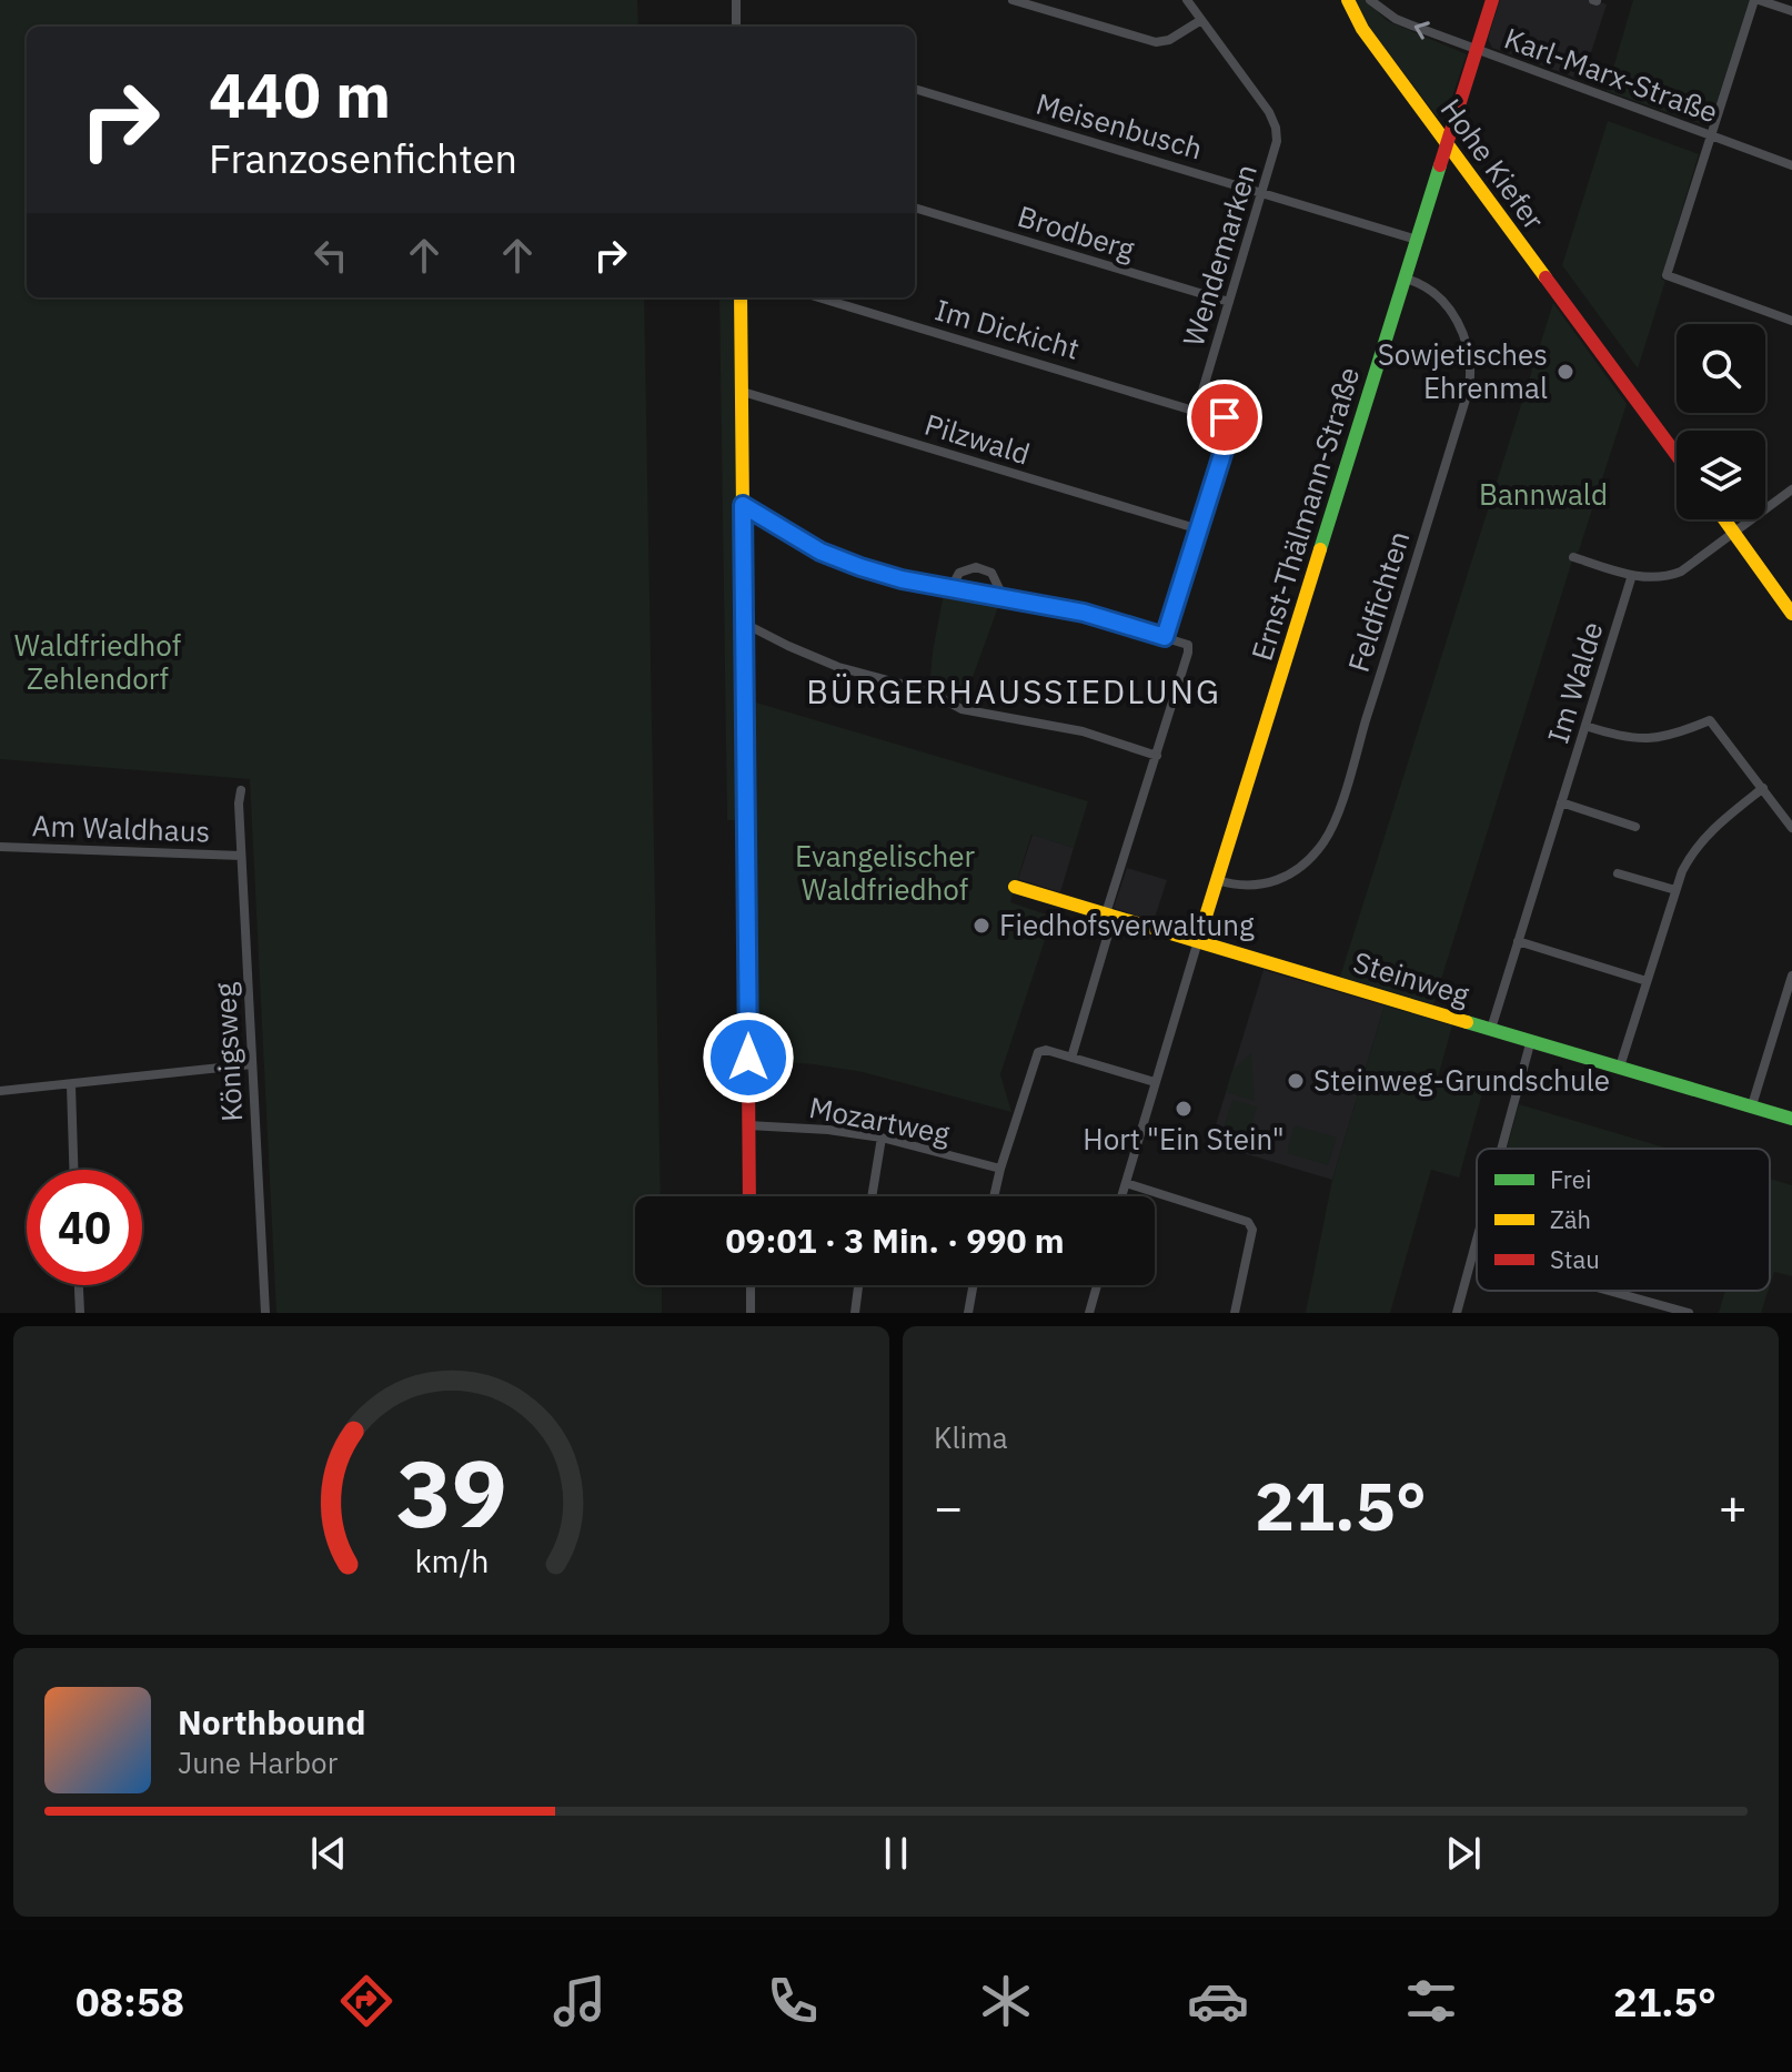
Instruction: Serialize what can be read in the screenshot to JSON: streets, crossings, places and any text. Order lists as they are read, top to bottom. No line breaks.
{"streets":{"street":["Karl-Marx-Straße","Meisenbusch","Hohe Kiefer","Brodberg","Wendemarken","Im Dickicht","Pilzwald","Ernst-Thälmann-Straße","Feldfichten","Im Walde","Am Waldhaus","Steinweg","Königsweg","Mozartweg"]},"crossings":[["Karl-Marx-Straße","Ernst-Thälmann-Straße"],["Meisenbusch","Wendemarken"],["Meisenbusch","Ernst-Thälmann-Straße"],["Hohe Kiefer","Ernst-Thälmann-Straße"],["Brodberg","Wendemarken"],["Wendemarken","Im Dickicht"],["Ernst-Thälmann-Straße","Feldfichten"],["Ernst-Thälmann-Straße","Steinweg"],["Im Walde","Steinweg"],["Am Waldhaus","Königsweg"]],"districts":["BÜRGERHAUSSIEDLUNG"],"parks":["Bannwald","Waldfriedhof Zehlendorf","Evangelischer Waldfriedhof"],"places":["Sowjetisches Ehrenmal","Fiedhofsverwaltung","Steinweg-Grundschule","Hort \"Ein Stein\""],"legend":["Frei","Zäh","Stau"],"page":{"turn":["440 m","Franzosenfichten"],"limit":"40","trip":"09:01 · 3 Min. · 990 m","tile":"Klima","heat":["−","21.5°","+"],"song":["Northbound","June Harbor"],"tabs":["08:58","21.5°"],"gauge":["39","km/h"]}}
